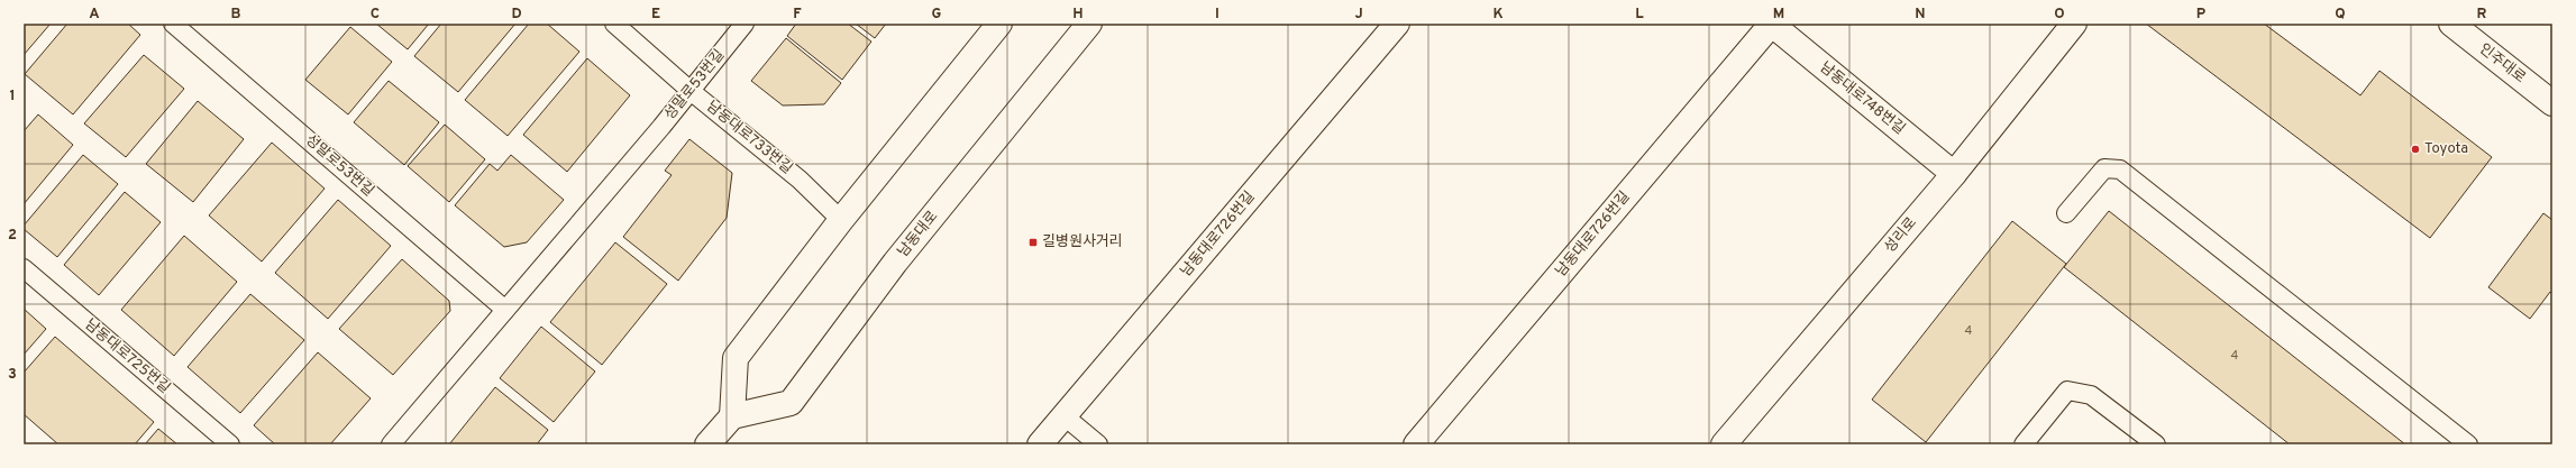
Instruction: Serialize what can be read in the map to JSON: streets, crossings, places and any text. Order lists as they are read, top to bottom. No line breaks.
{"streets":{"street":["인주대로","남동대로748번길","남동대로","남동대로726번길","성리로"],"lane":["성말로53번길","남동대로733번길","남동대로725번길"]},"crossings":[["성말로53번길","남동대로733번길"],["남동대로748번길","남동대로726번길"],["남동대로748번길","성리로"]],"places":{"other":["Toyota"],"transit":["길병원사거리"]},"house_numbers":["4","4"],"grid":{"columns":["A","B","C","D","E","F","G","H","I","J","K","L","M","N","O","P","Q","R"],"rows":["1","2","3"]}}
